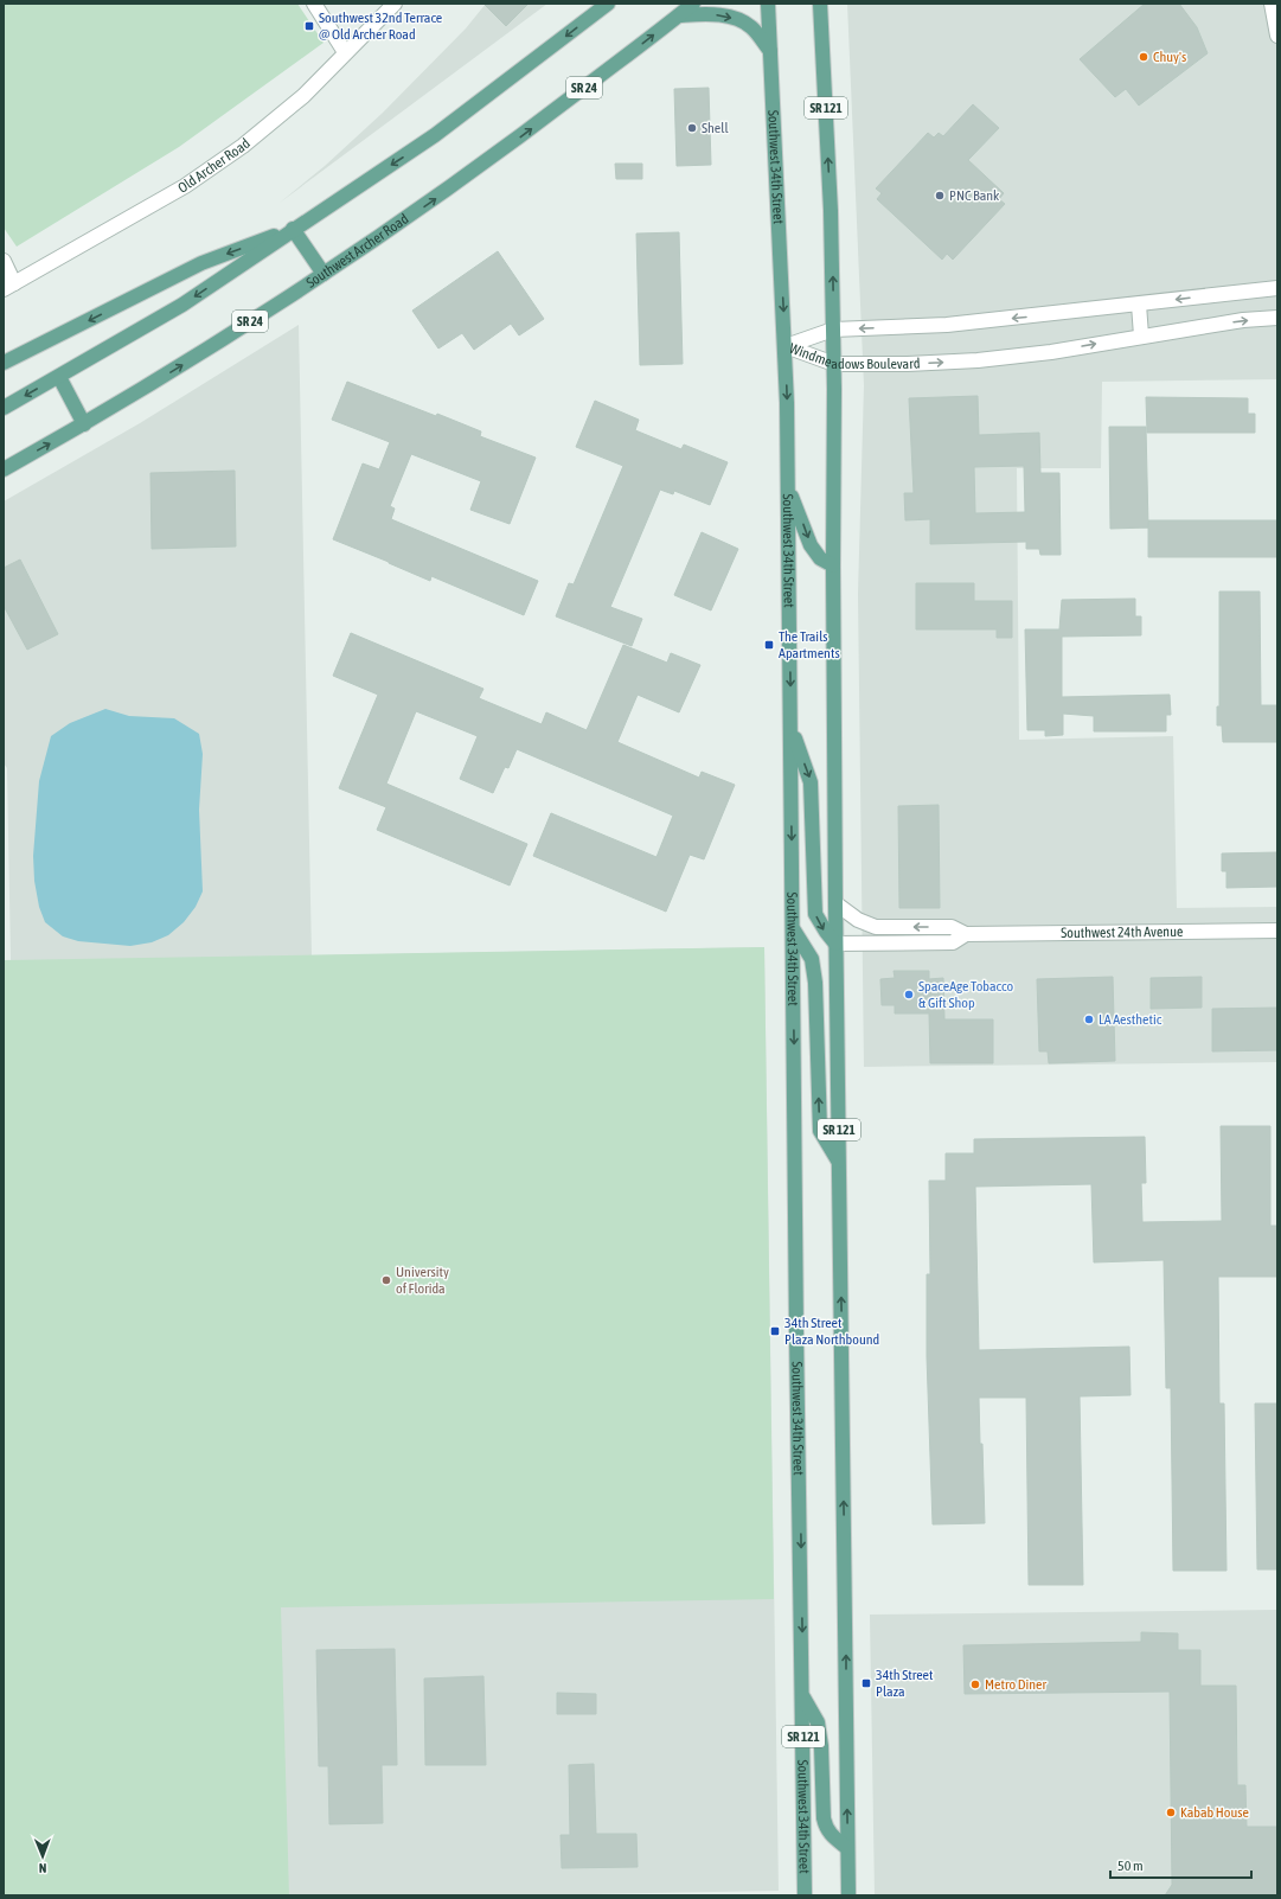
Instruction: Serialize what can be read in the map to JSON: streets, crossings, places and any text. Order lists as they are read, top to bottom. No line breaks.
{"streets":{"main road":["SR 24","SR 121","Southwest 34th Street","Southwest Archer Road"],"street":["Old Archer Road","Windmeadows Boulevard","Southwest 24th Avenue"]},"crossings":[["SR 121","Windmeadows Boulevard"],["SR 121","Southwest 24th Avenue"],["Southwest 34th Street","Windmeadows Boulevard"]],"places":{"transit":["Southwest 32nd Terrace @ Old Archer Road","The Trails Apartments","34th Street Plaza Northbound","34th Street Plaza"],"other":["Chuy's","Shell","PNC Bank","SpaceAge Tobacco & Gift Shop","LA Aesthetic","University of Florida","Metro Diner","Kabab House"]},"scale_bar":"50 m","north":"bottom"}
